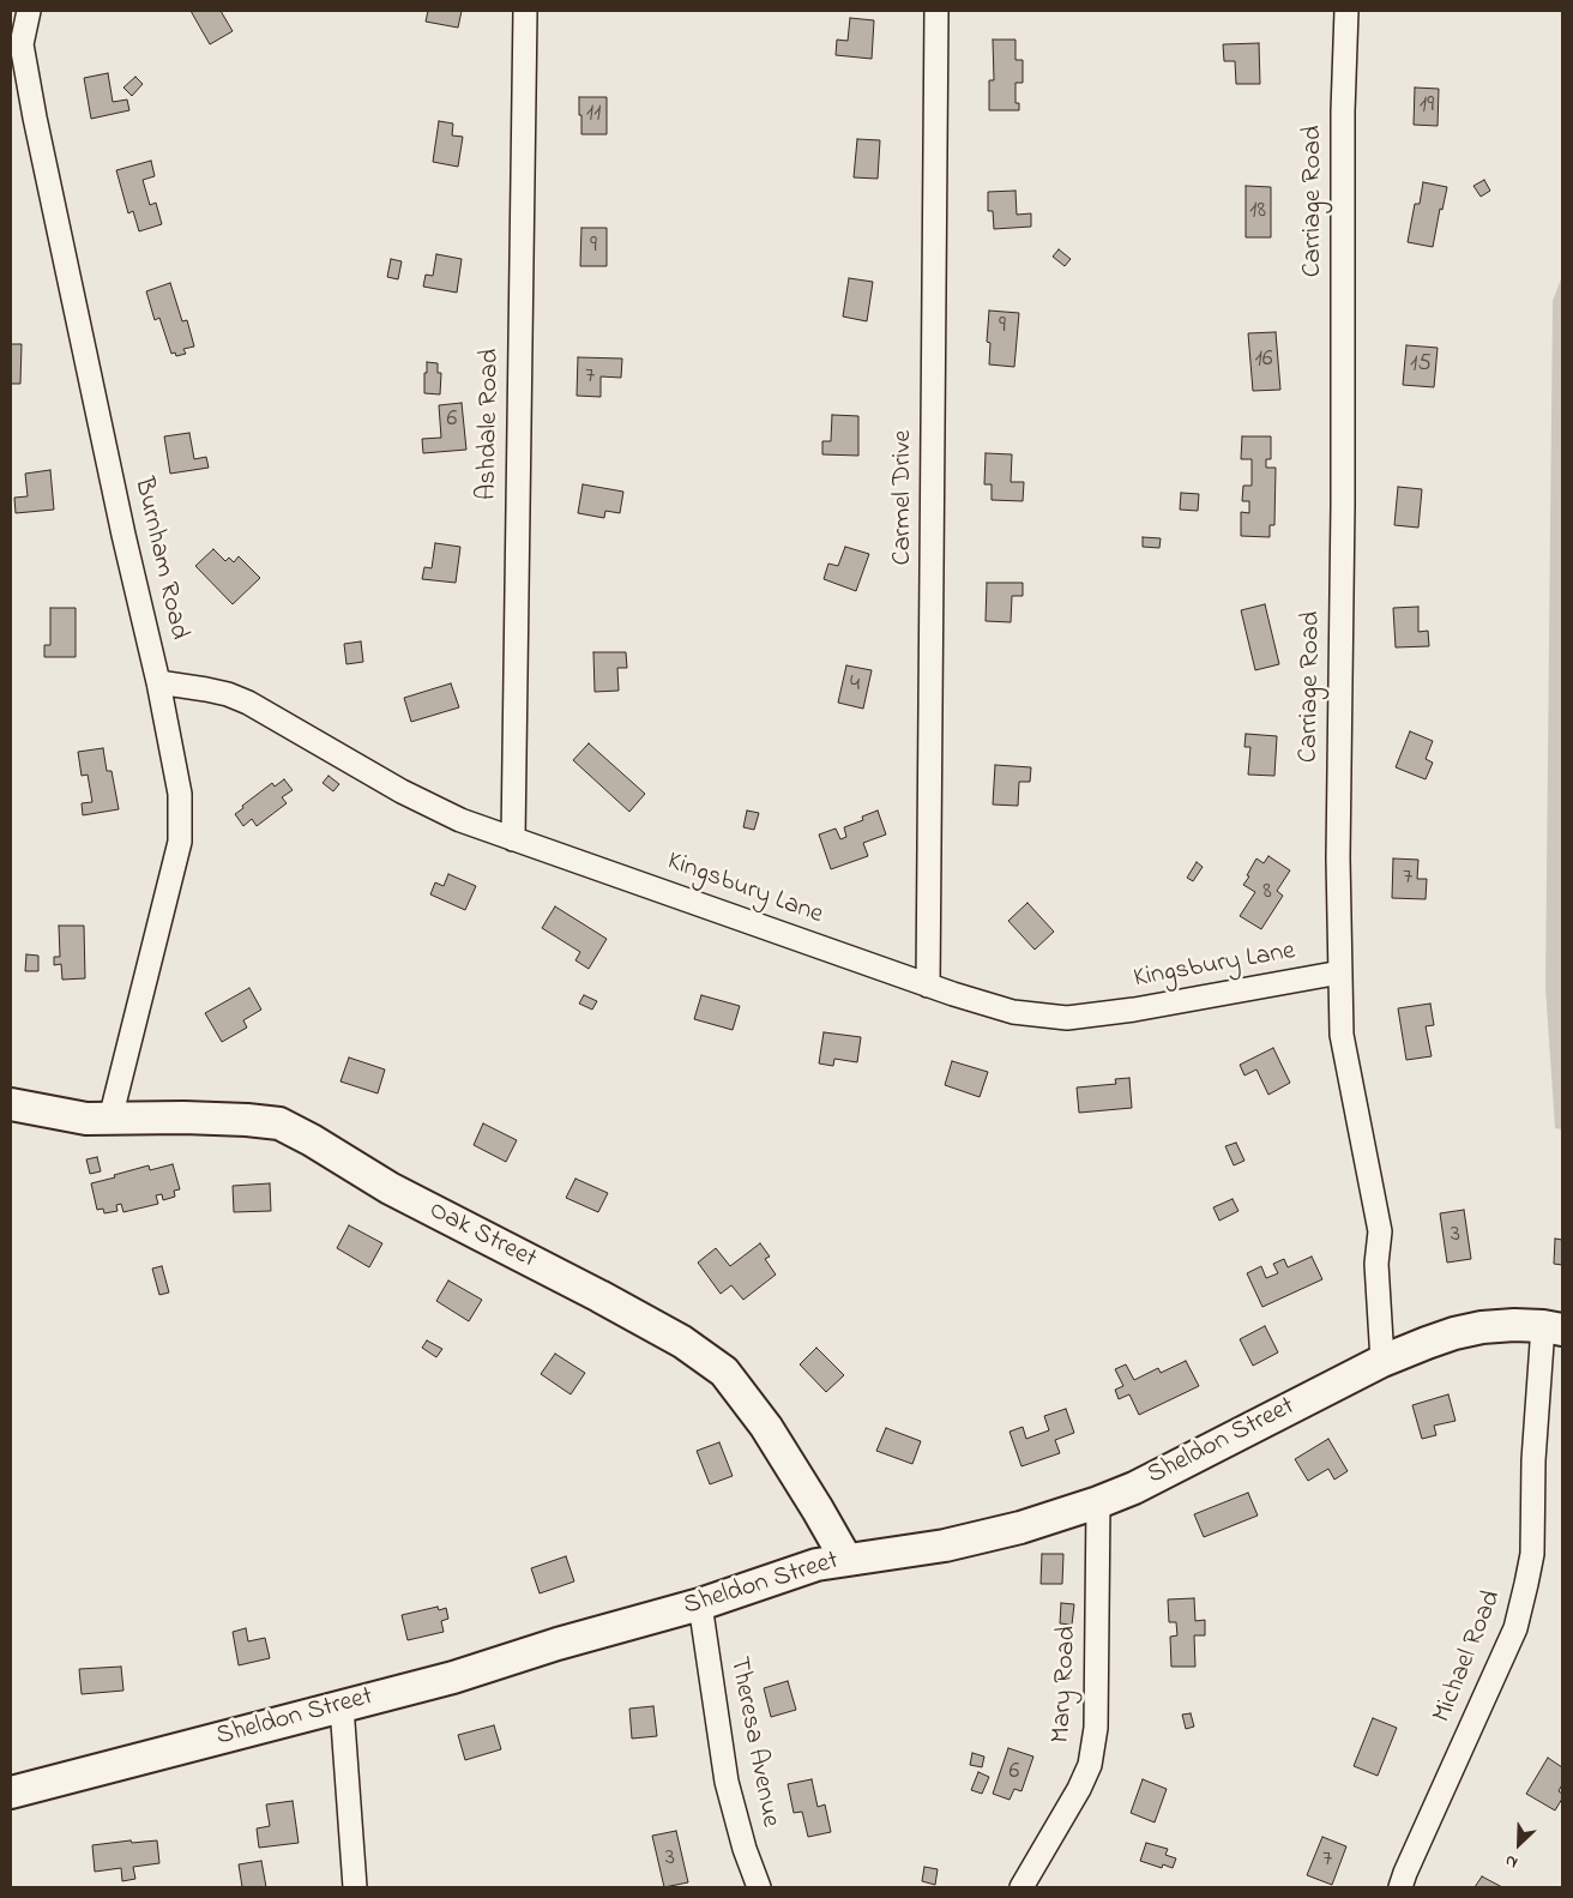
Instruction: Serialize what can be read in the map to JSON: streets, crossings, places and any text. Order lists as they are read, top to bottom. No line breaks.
{"streets":{"street":["Carriage Road","Ashdale Road","Carmel Drive","Burnham Road","Kingsbury Lane","Oak Street","Sheldon Street","Michael Road","Mary Road","Theresa Avenue"]},"crossings":[["Carriage Road","Kingsbury Lane"],["Carriage Road","Sheldon Street"],["Ashdale Road","Kingsbury Lane"],["Carmel Drive","Kingsbury Lane"],["Burnham Road","Kingsbury Lane"],["Burnham Road","Oak Street"],["Oak Street","Sheldon Street"],["Sheldon Street","Michael Road"],["Sheldon Street","Mary Road"],["Sheldon Street","Theresa Avenue"]],"house_numbers":["19","11","18","9","9","16","15","7","6","4","7","8","3","6","3","7"],"north":"bottom left"}
